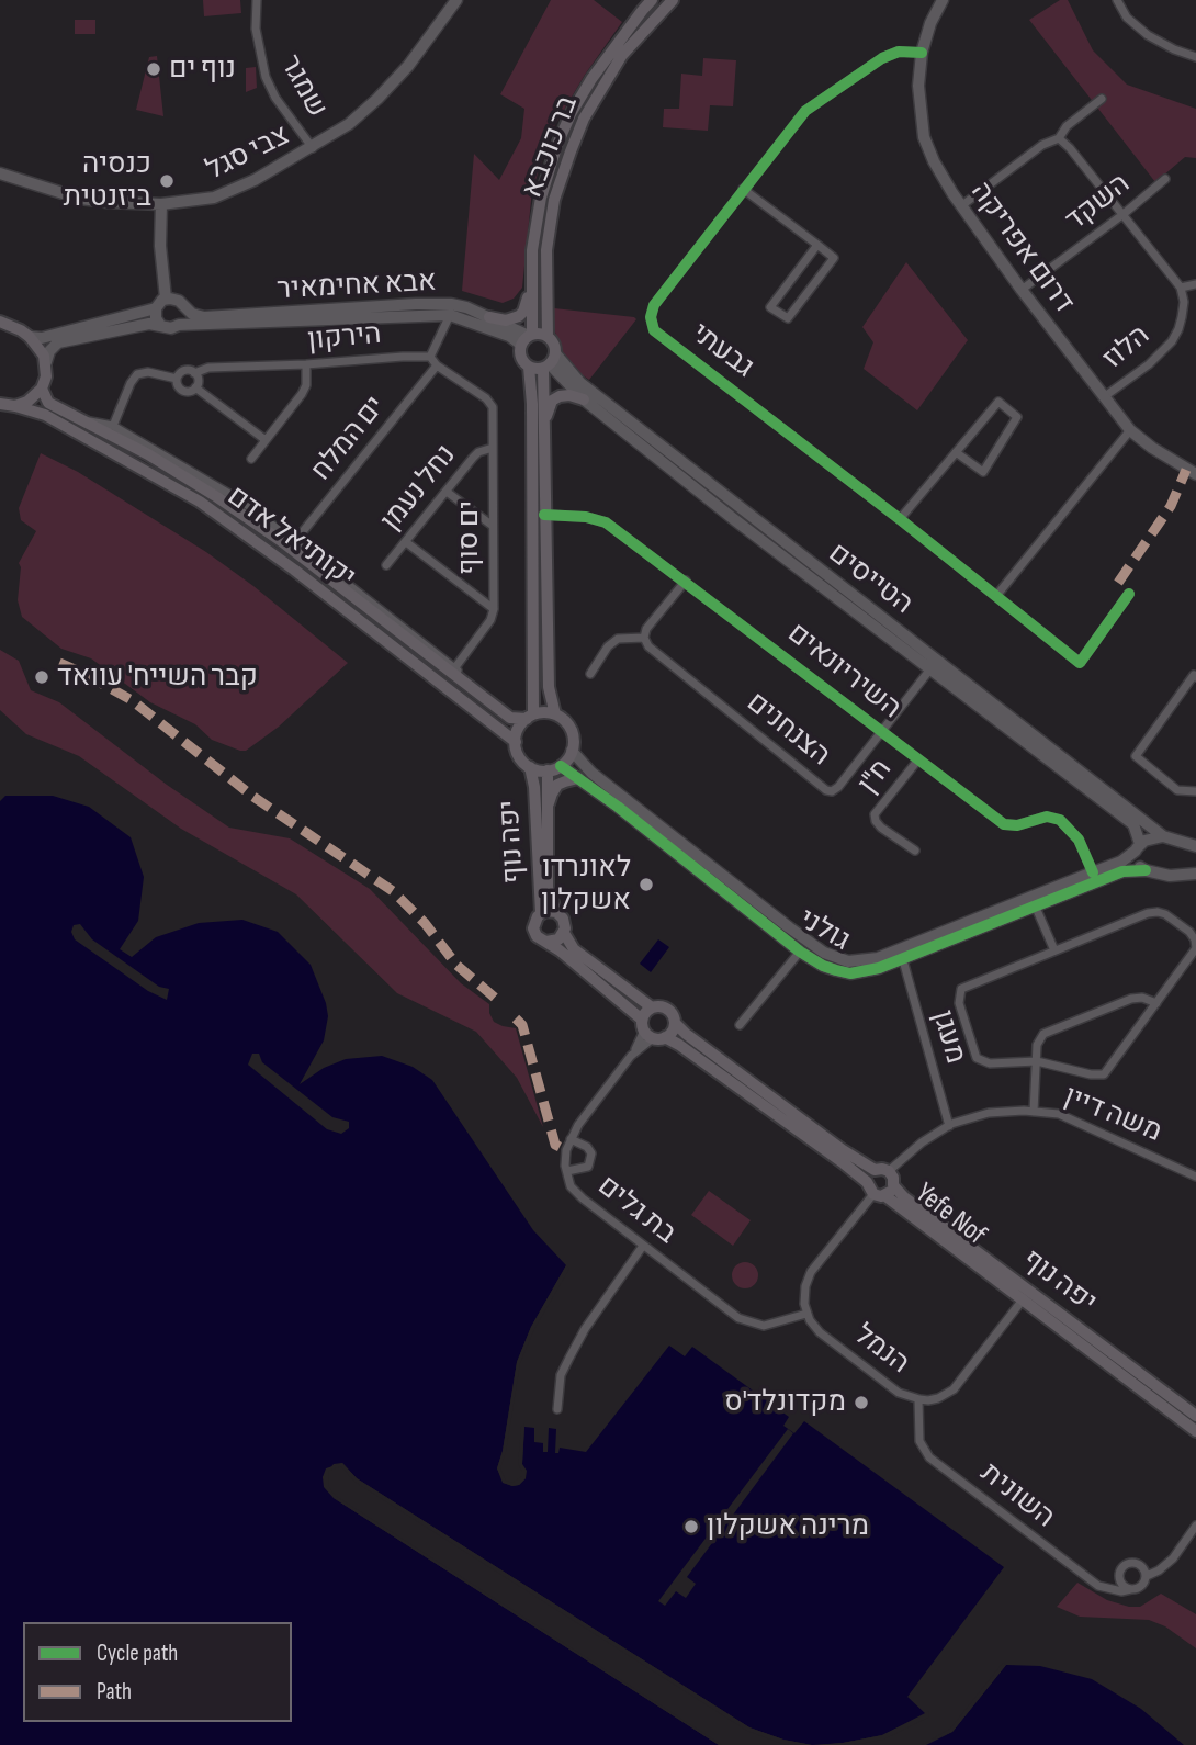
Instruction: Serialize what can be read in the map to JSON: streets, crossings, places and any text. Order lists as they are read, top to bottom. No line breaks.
{"streets":{"main road":["בר כוכבא","יקותיאל אדם","יפה נוף","Yefe Nof"],"street":["שמגר","צבי סגל","השקד","דרום אפריקה","אבא אחימאיר","הירקון","הלוז","גבעתי","ים המלח","נחל נעמן","ים סוף","הטייסים","השיריונאים","הצנחנים","ח\"ן","גולני","מעגן","משה דיין","בת גלים","הנמל","השונית"]},"crossings":[["שמגר","צבי סגל"],["בר כוכבא","אבא אחימאיר"],["בר כוכבא","הטייסים"],["השקד","דרום אפריקה"],["דרום אפריקה","הלוז"],["דרום אפריקה","גבעתי"],["אבא אחימאיר","הטייסים"],["ים המלח","ים סוף"],["נחל נעמן","ים סוף"],["יקותיאל אדם","יפה נוף"],["יקותיאל אדם","גולני"],["הטייסים","הצנחנים"],["הטייסים","גולני"],["השיריונאים","הצנחנים"],["השיריונאים","ח\"ן"],["השיריונאים","גולני"],["יפה נוף","גולני"],["יפה נוף","משה דיין"],["יפה נוף","Yefe Nof"],["יפה נוף","הנמל"],["גולני","מעגן"],["מעגן","משה דיין"],["משה דיין","Yefe Nof"],["בת גלים","הנמל"],["Yefe Nof","הנמל"],["הנמל","השונית"]],"places":["נוף ים","כנסיה ביזנטית","קבר השייח' עוואד","לאונרדו אשקלון","מקדונלד'ס","מרינה אשקלון"],"legend":["Cycle path","Path"]}
